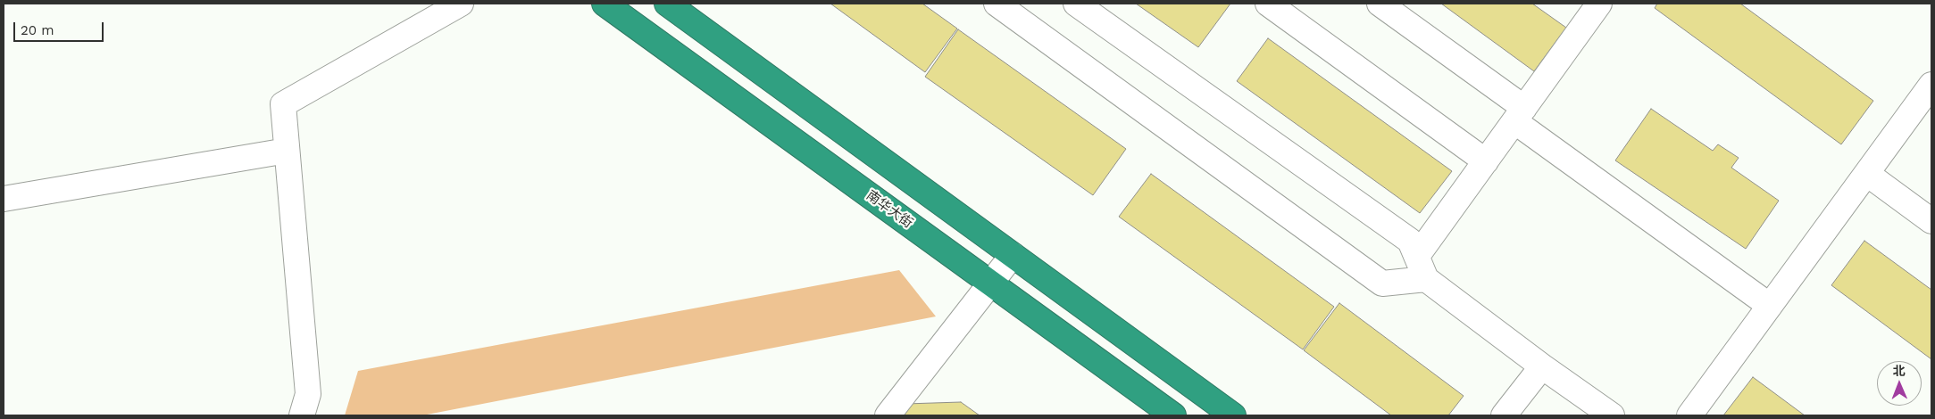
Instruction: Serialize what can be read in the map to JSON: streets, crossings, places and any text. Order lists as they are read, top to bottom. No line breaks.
{"streets":{"highway":["南华大街"]},"scale_bar":"20 m","north":"top"}
